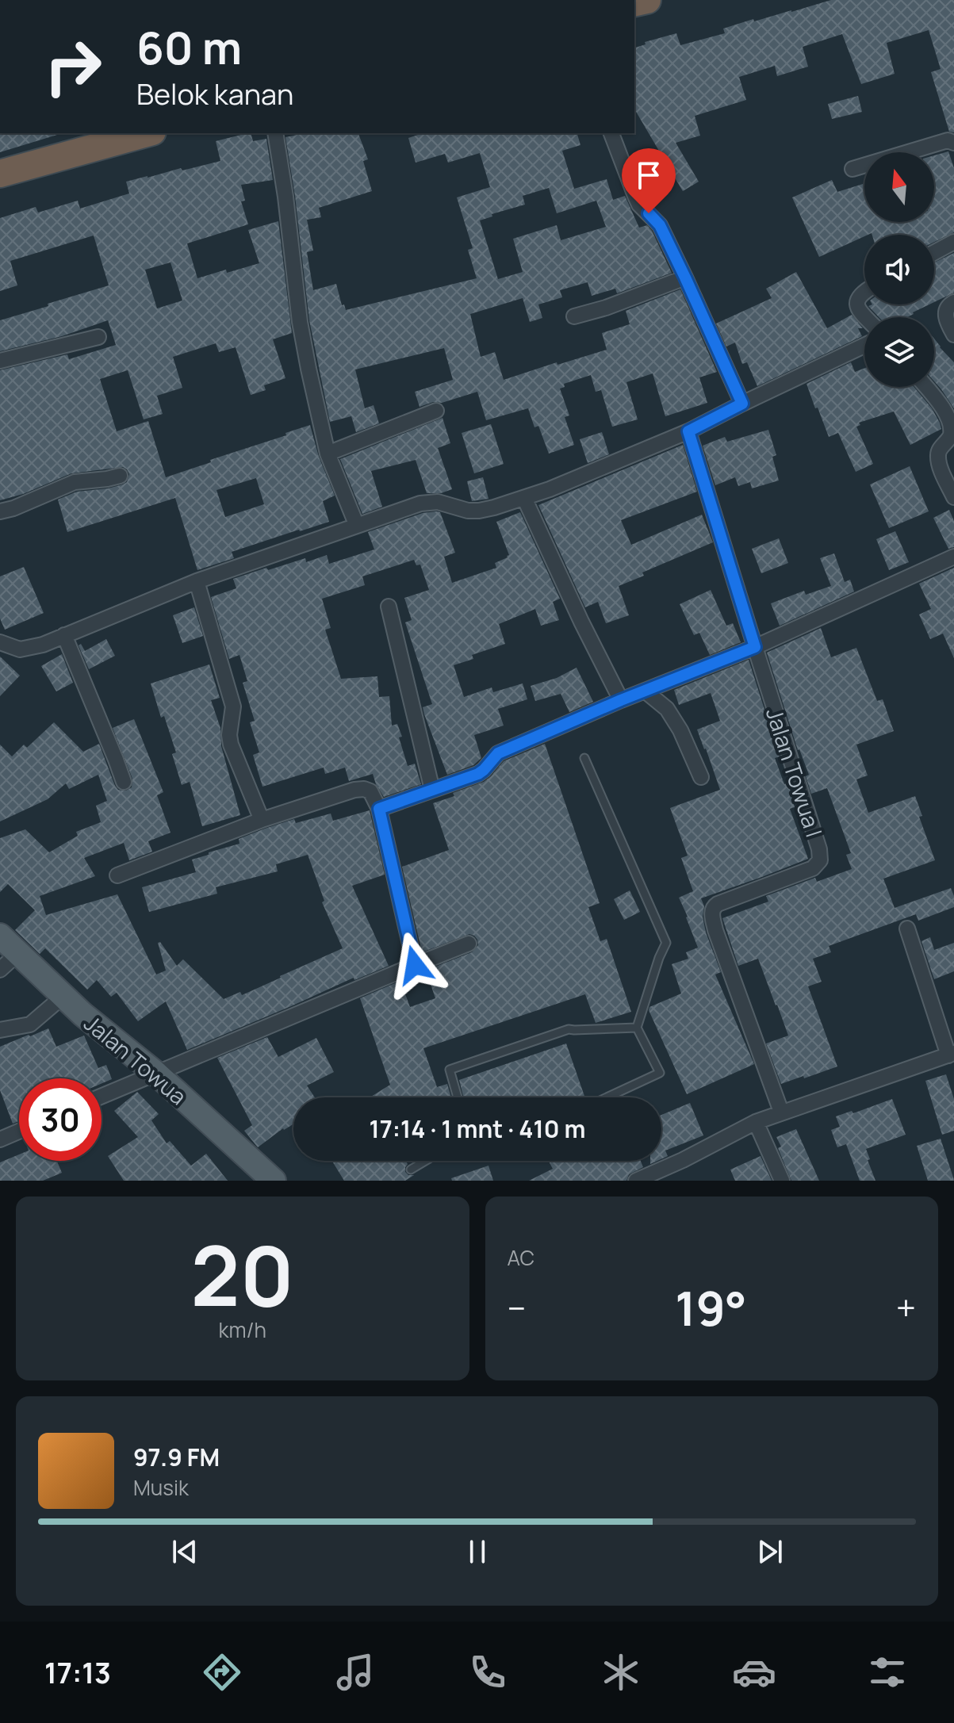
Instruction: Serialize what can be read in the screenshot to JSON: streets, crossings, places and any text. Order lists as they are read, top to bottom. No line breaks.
{"streets":{"main road":["Jalan Towua"],"street":["Jalan Towua I"]},"north":"top","page":{"turn":["60 m","Belok kanan"],"limit":"30","trip":"17:14 · 1 mnt · 410 m","tile":[["20","km/h"],"AC"],"heat":["−","19°","+"],"song":["97.9 FM","Musik"],"tabs":"17:13"}}
